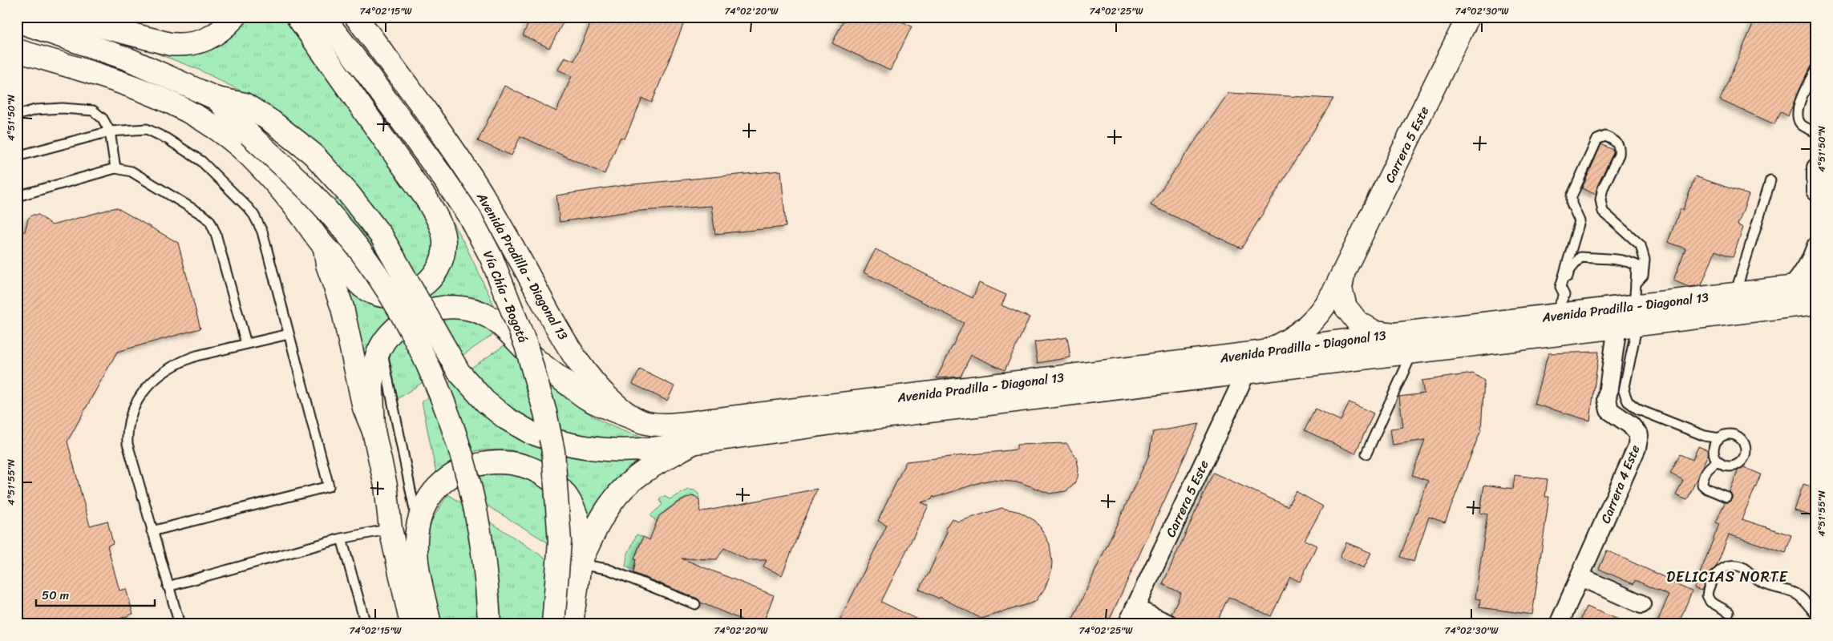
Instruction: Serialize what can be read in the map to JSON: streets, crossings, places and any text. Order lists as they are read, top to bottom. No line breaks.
{"streets":{"main road":["Carrera 5 Este","Avenida Pradilla - Diagonal 13","Vía Chía - Bogotá"],"street":["Carrera 4 Este"]},"crossings":[["Carrera 5 Este","Avenida Pradilla - Diagonal 13"],["Avenida Pradilla - Diagonal 13","Carrera 4 Este"]],"districts":["DELICIAS NORTE"],"scale_bar":"50 m","coordinates":["74°02'15\"W","74°02'20\"W","74°02'25\"W","74°02'30\"W","4°51'50\"N","4°51'55\"N"]}
